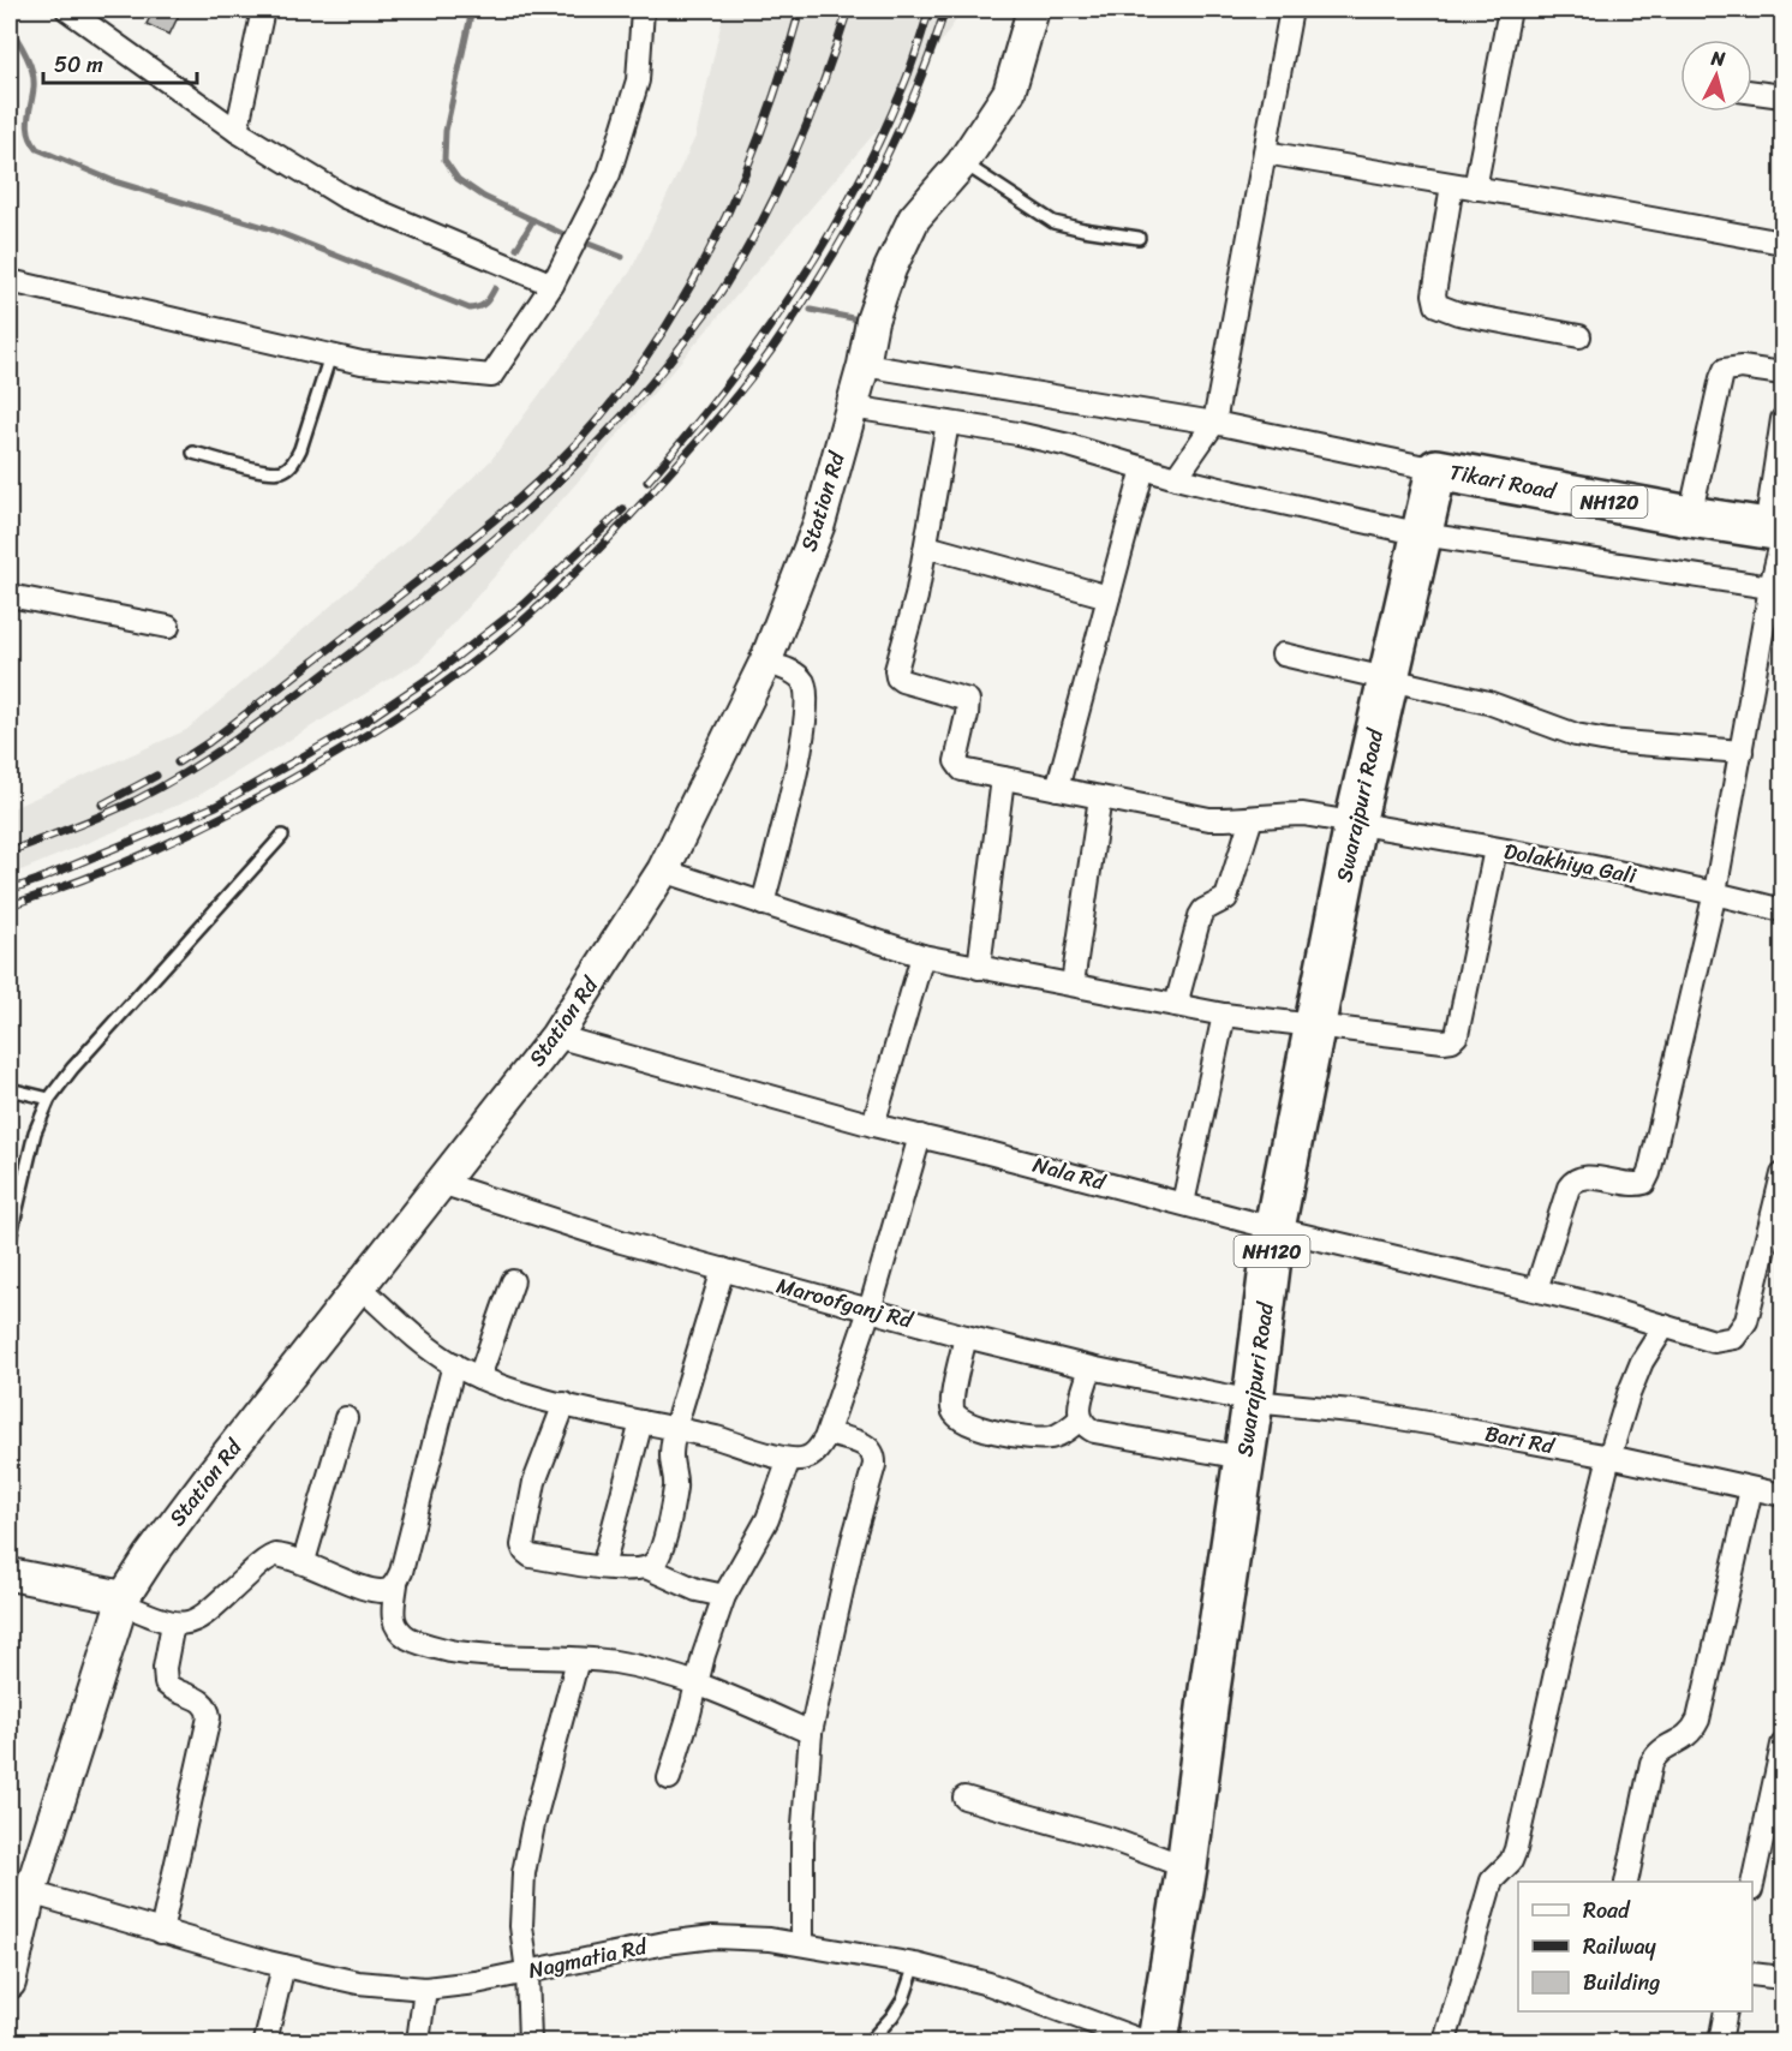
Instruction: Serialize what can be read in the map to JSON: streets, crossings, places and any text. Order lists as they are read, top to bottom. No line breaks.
{"streets":{"highway":["Tikari Road","NH120","Swarajpuri Road"],"street":["Station Rd","Dolakhiya Gali","Nala Rd","Maroofganj Rd","Bari Rd","Nagmatia Rd"]},"crossings":[["Tikari Road","Swarajpuri Road"],["Station Rd","Nala Rd"],["Station Rd","Maroofganj Rd"],["Station Rd","Nagmatia Rd"],["Swarajpuri Road","Dolakhiya Gali"],["Swarajpuri Road","Nala Rd"],["Swarajpuri Road","Maroofganj Rd"],["Swarajpuri Road","Bari Rd"],["Maroofganj Rd","Bari Rd"]],"legend":["Road","Railway","Building"],"scale_bar":"50 m","north":"top"}
